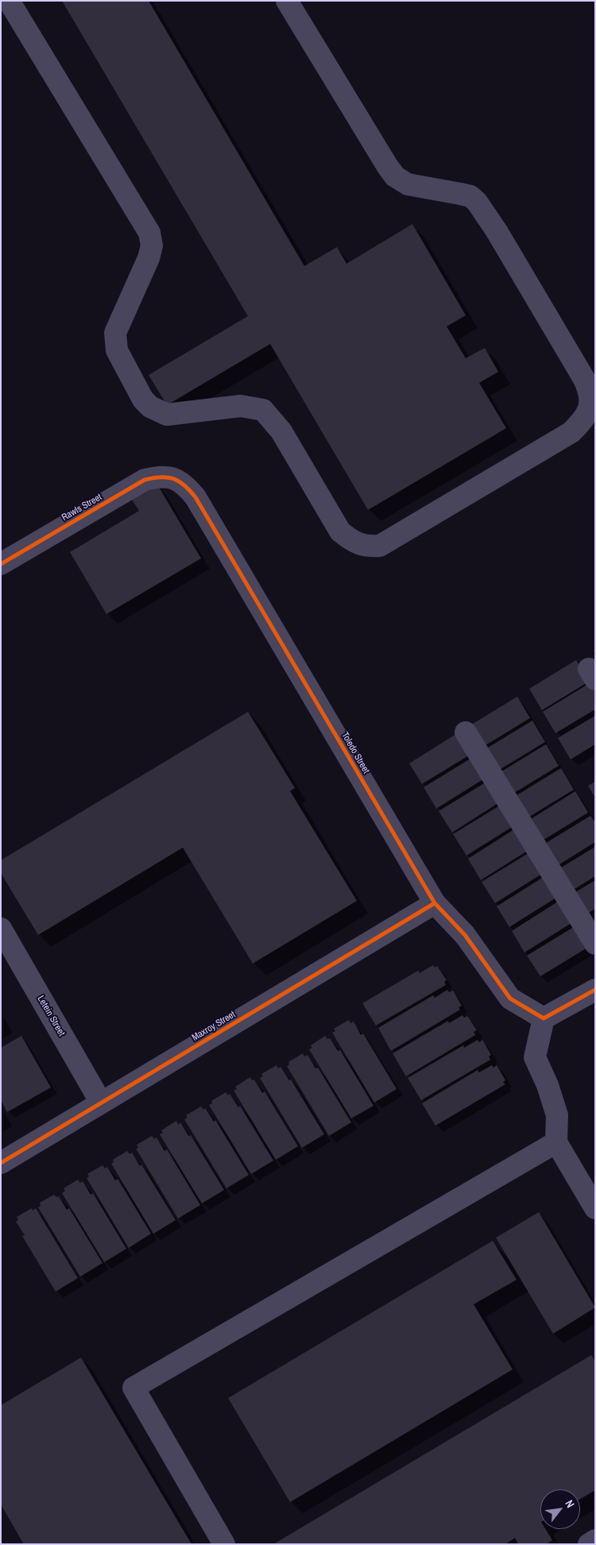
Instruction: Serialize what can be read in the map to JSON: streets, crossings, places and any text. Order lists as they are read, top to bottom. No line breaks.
{"streets":{"street":["Rawls Street","Toledo Street","Letein Street","Maxroy Street"]},"crossings":[["Rawls Street","Toledo Street"],["Toledo Street","Maxroy Street"],["Letein Street","Maxroy Street"]],"north":"top right"}
